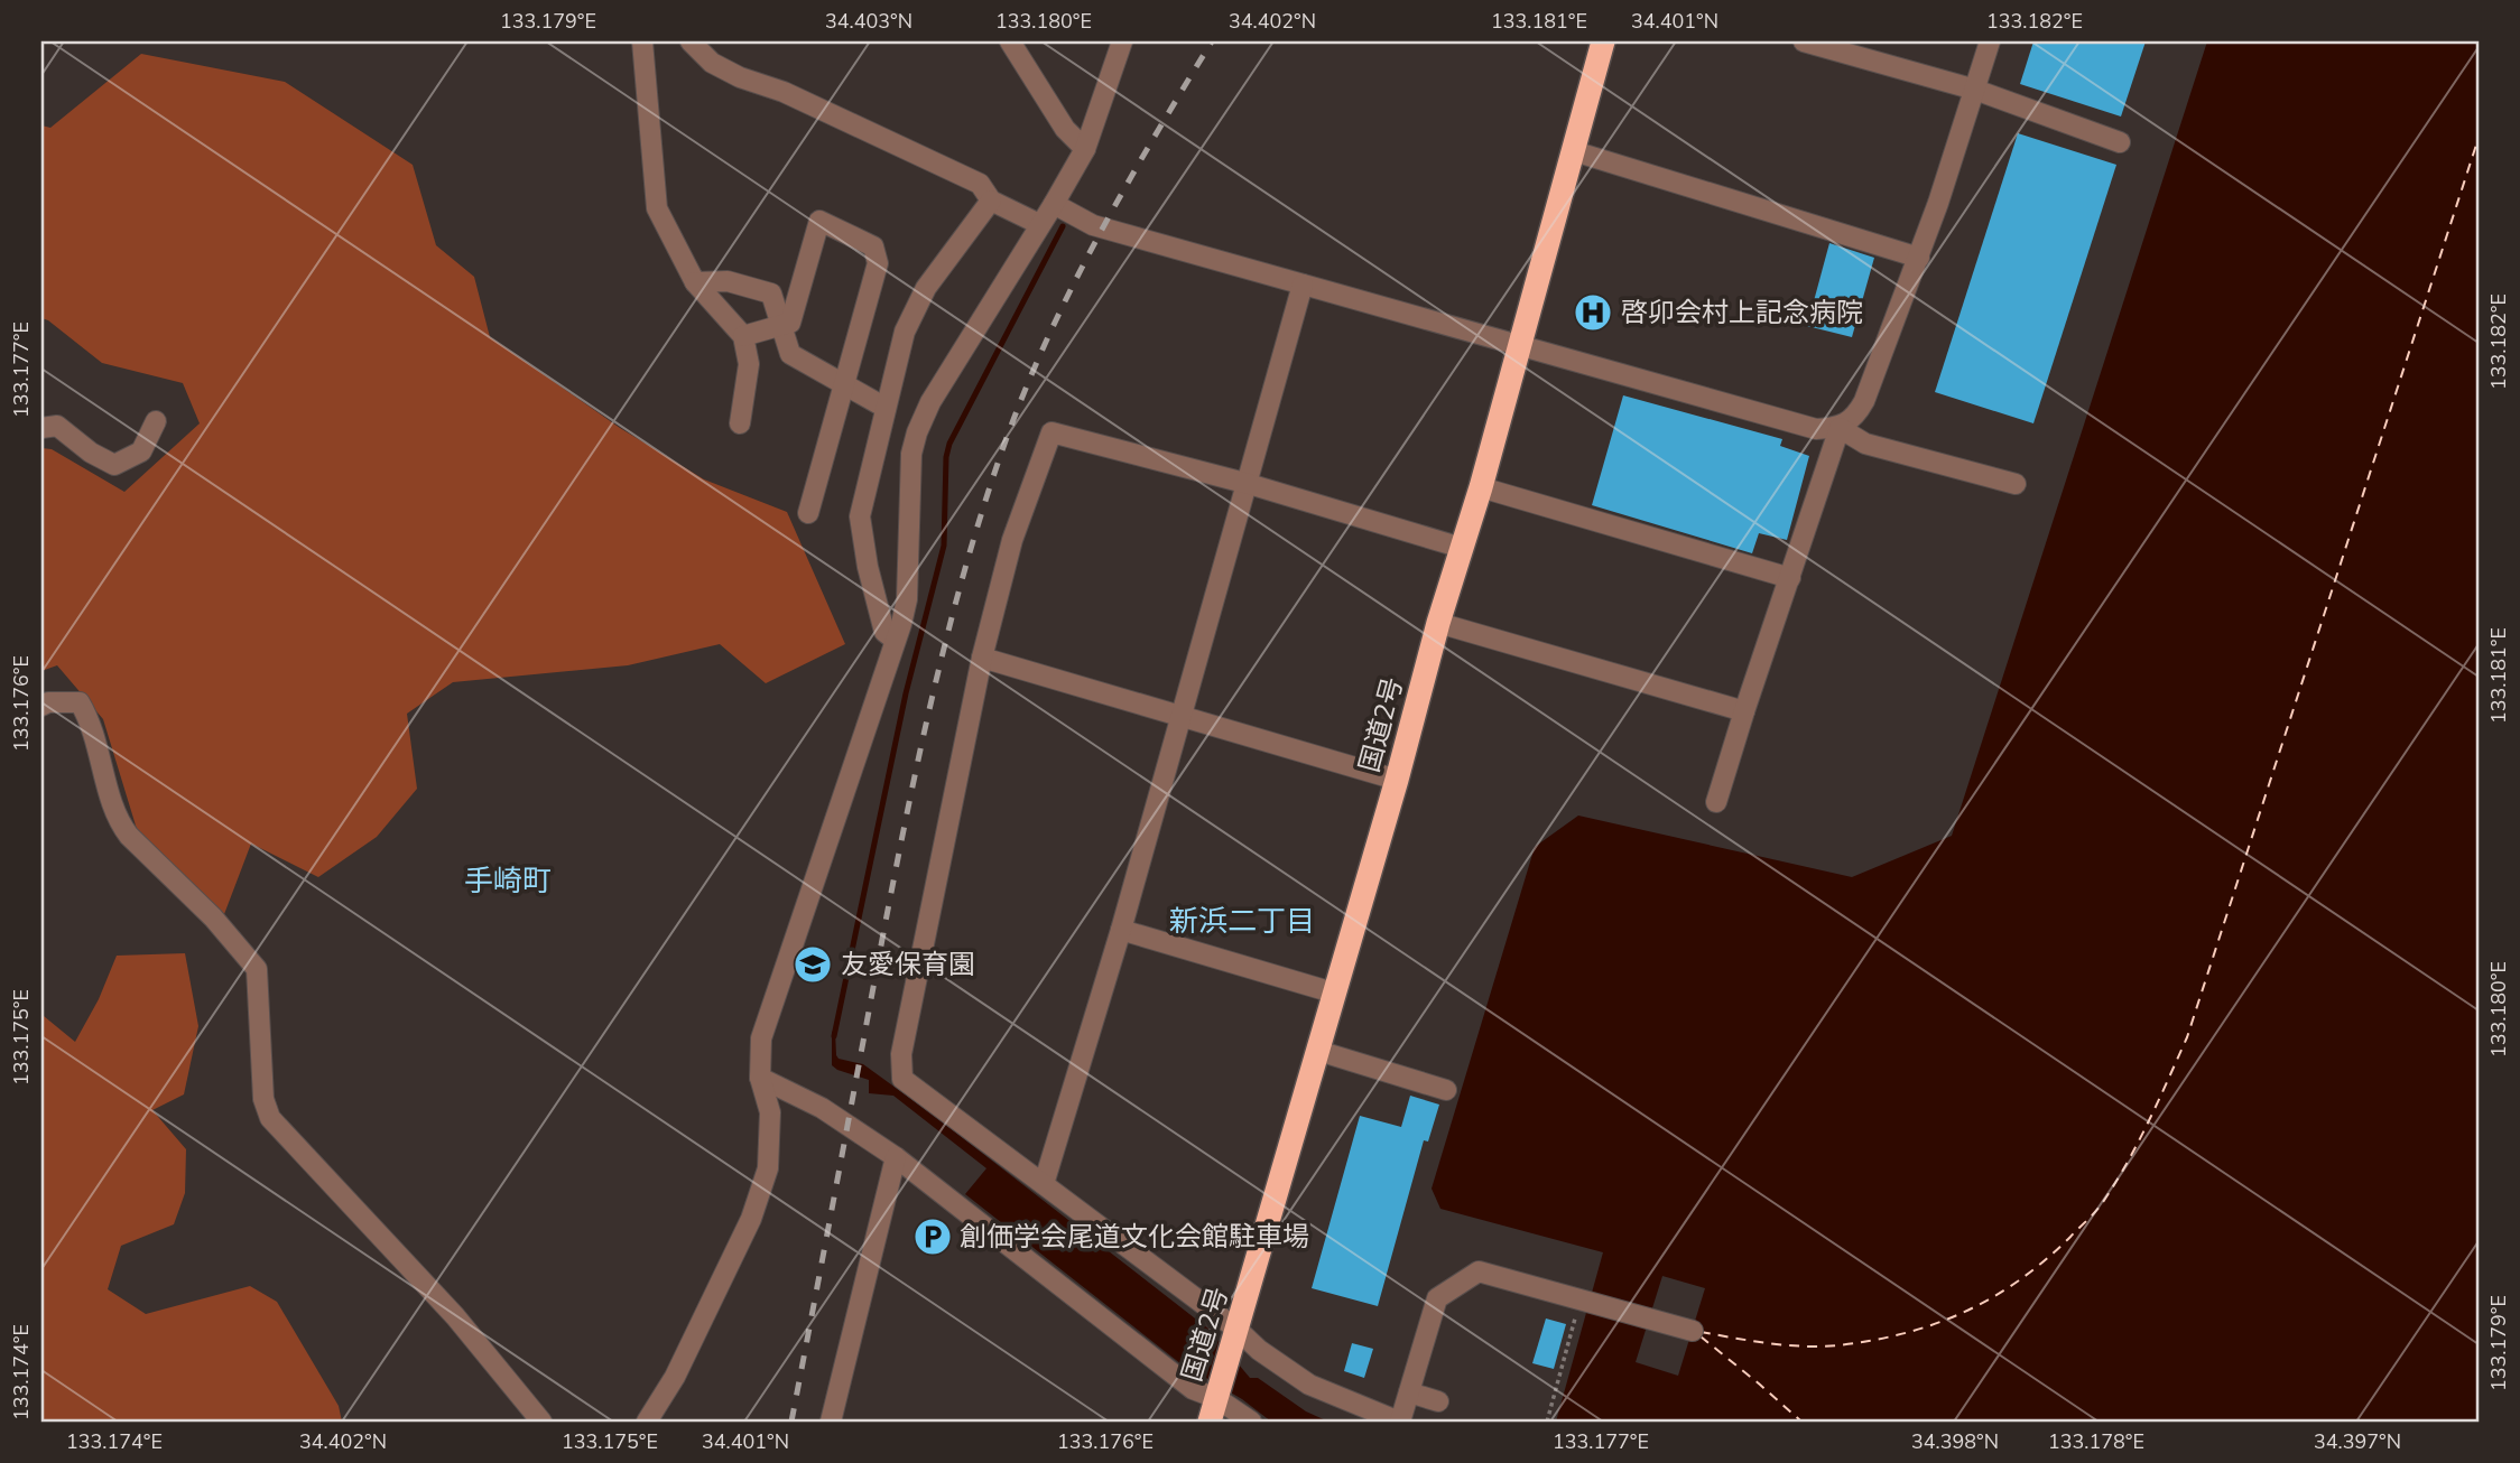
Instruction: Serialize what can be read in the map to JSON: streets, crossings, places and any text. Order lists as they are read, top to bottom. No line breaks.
{"streets":{"highway":["国道2号"]},"districts":["手崎町","新浜二丁目"],"places":{"hospital":["啓卯会村上記念病院"],"school or university":["友愛保育園"],"parking":["創価学会尾道文化会館駐車場"]},"coordinates":["133.179°E","34.403°N","133.180°E","34.402°N","133.181°E","34.401°N","133.182°E","133.177°E","133.176°E","133.175°E","133.174°E","34.398°N","133.178°E","34.397°N"]}
